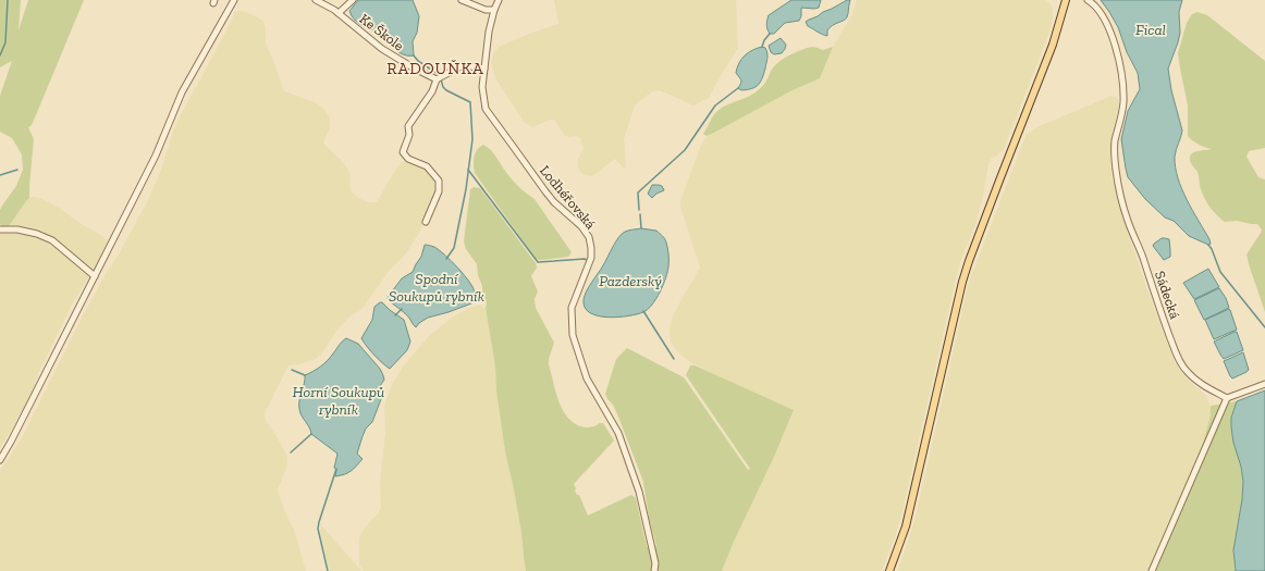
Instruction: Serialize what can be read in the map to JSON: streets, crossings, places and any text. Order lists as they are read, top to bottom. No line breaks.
{"streets":{"street":["Ke Škole","Lodhéřovská","Sádecká"]},"districts":["RADOUŇKA"],"water":["Fical","Spodní Soukupů rybník","Pazderský","Horní Soukupů rybník"]}
